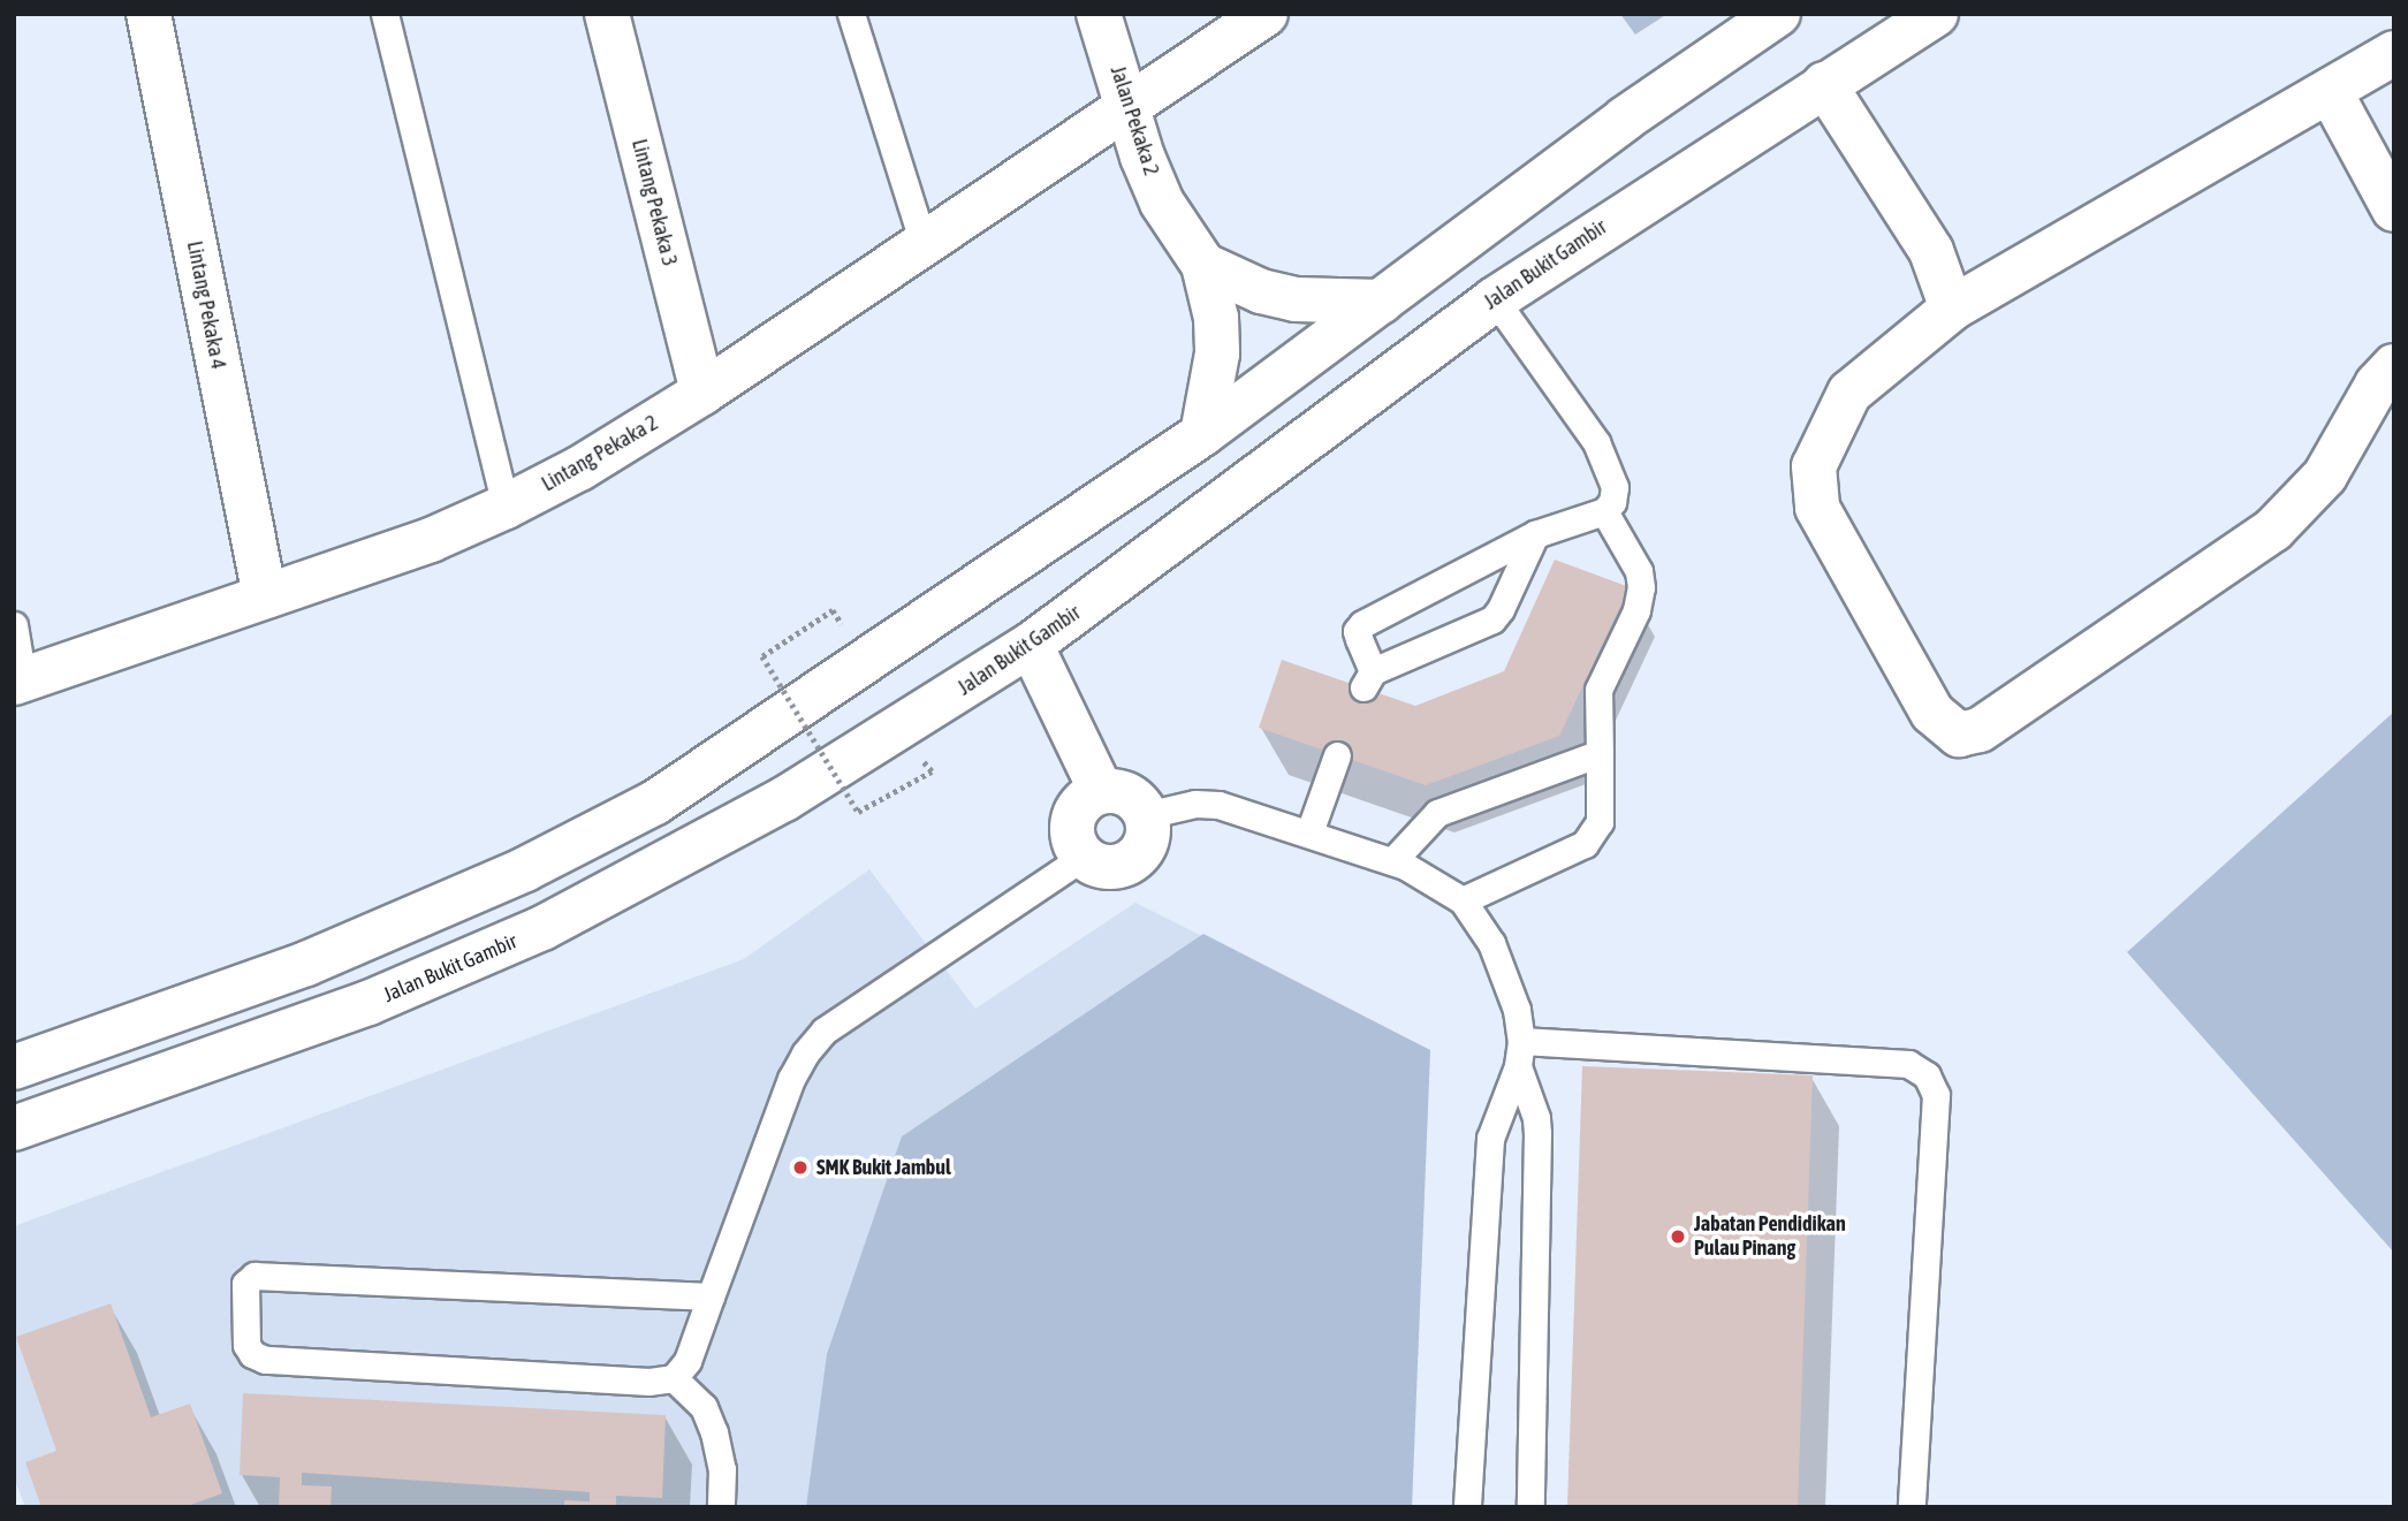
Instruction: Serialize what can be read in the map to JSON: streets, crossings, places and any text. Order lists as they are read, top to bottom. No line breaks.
{"streets":{"street":["Jalan Pekaka 2","Lintang Pekaka 3","Jalan Bukit Gambir","Lintang Pekaka 4","Lintang Pekaka 2"]},"crossings":[["Jalan Pekaka 2","Lintang Pekaka 2"],["Lintang Pekaka 3","Lintang Pekaka 2"],["Lintang Pekaka 4","Lintang Pekaka 2"]],"places":["SMK Bukit Jambul","Jabatan Pendidikan Pulau Pinang"]}
